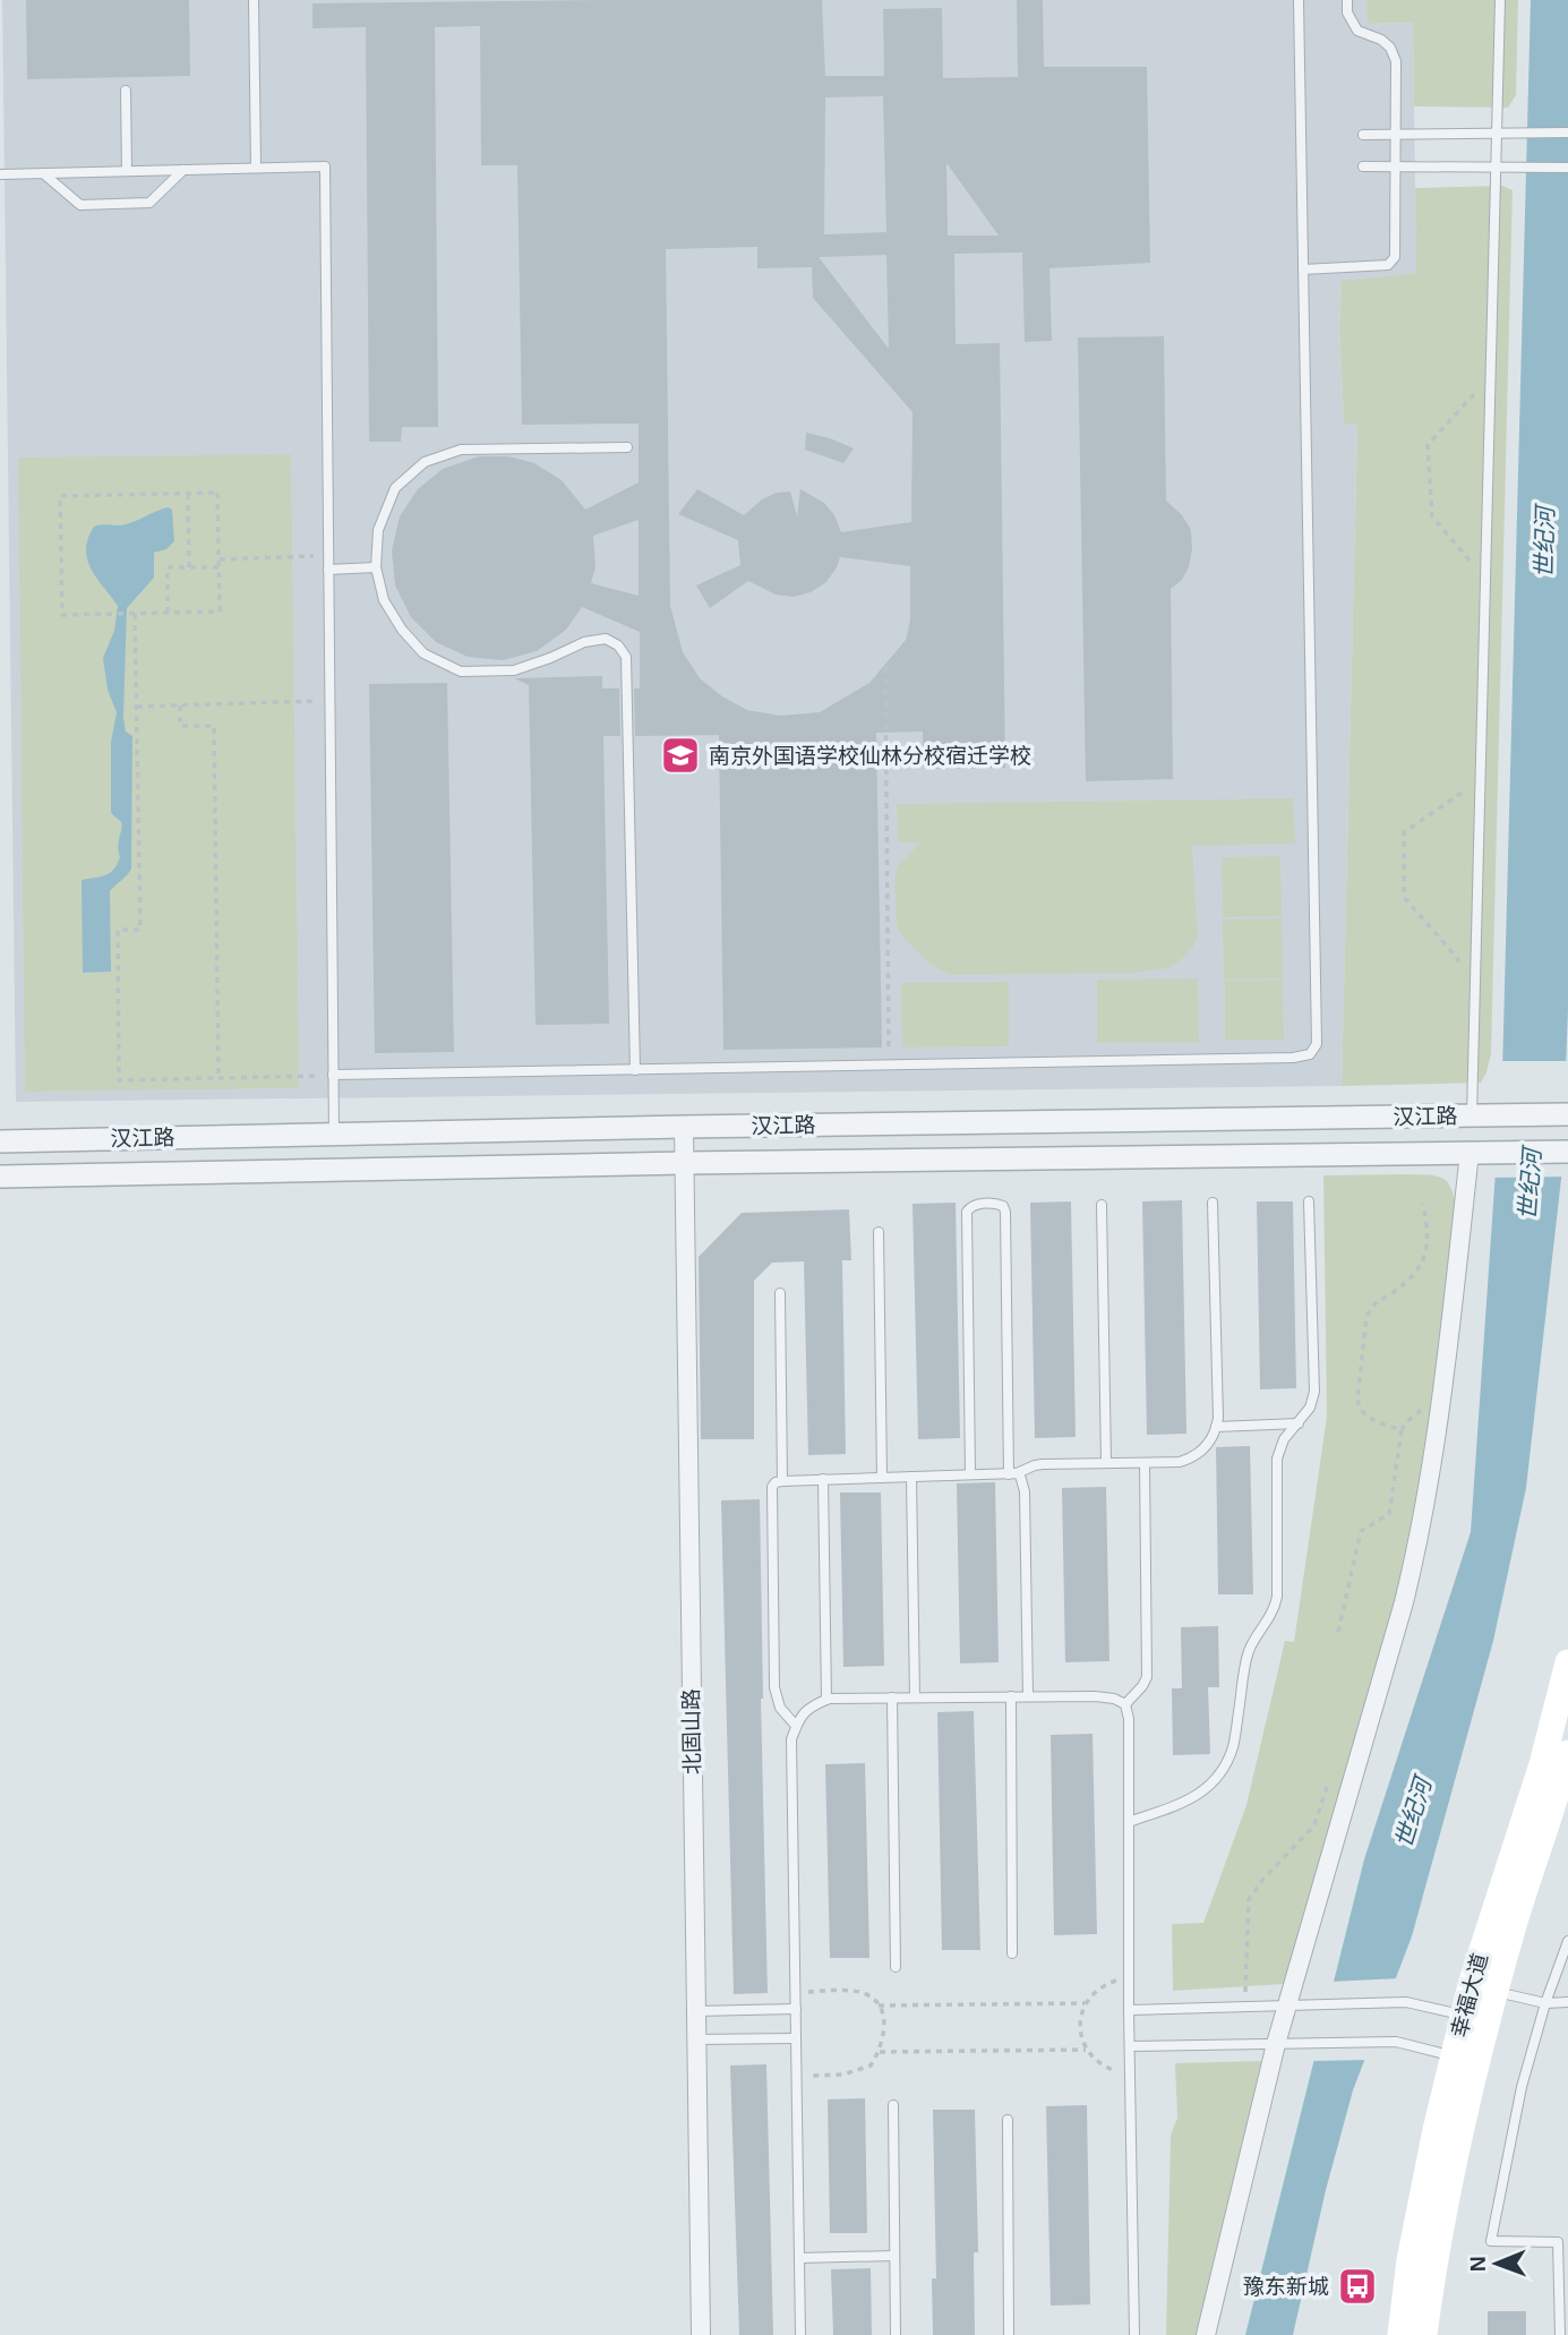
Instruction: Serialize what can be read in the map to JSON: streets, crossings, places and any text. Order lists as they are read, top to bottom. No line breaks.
{"streets":{"main road":["幸福大道"],"street":["汉江路","北固山路"]},"crossings":[["汉江路","北固山路"]],"water":["世纪河"],"places":{"school or university":["南京外国语学校仙林分校宿迁学校"],"bus stop":["豫东新城"]},"north":"left"}
